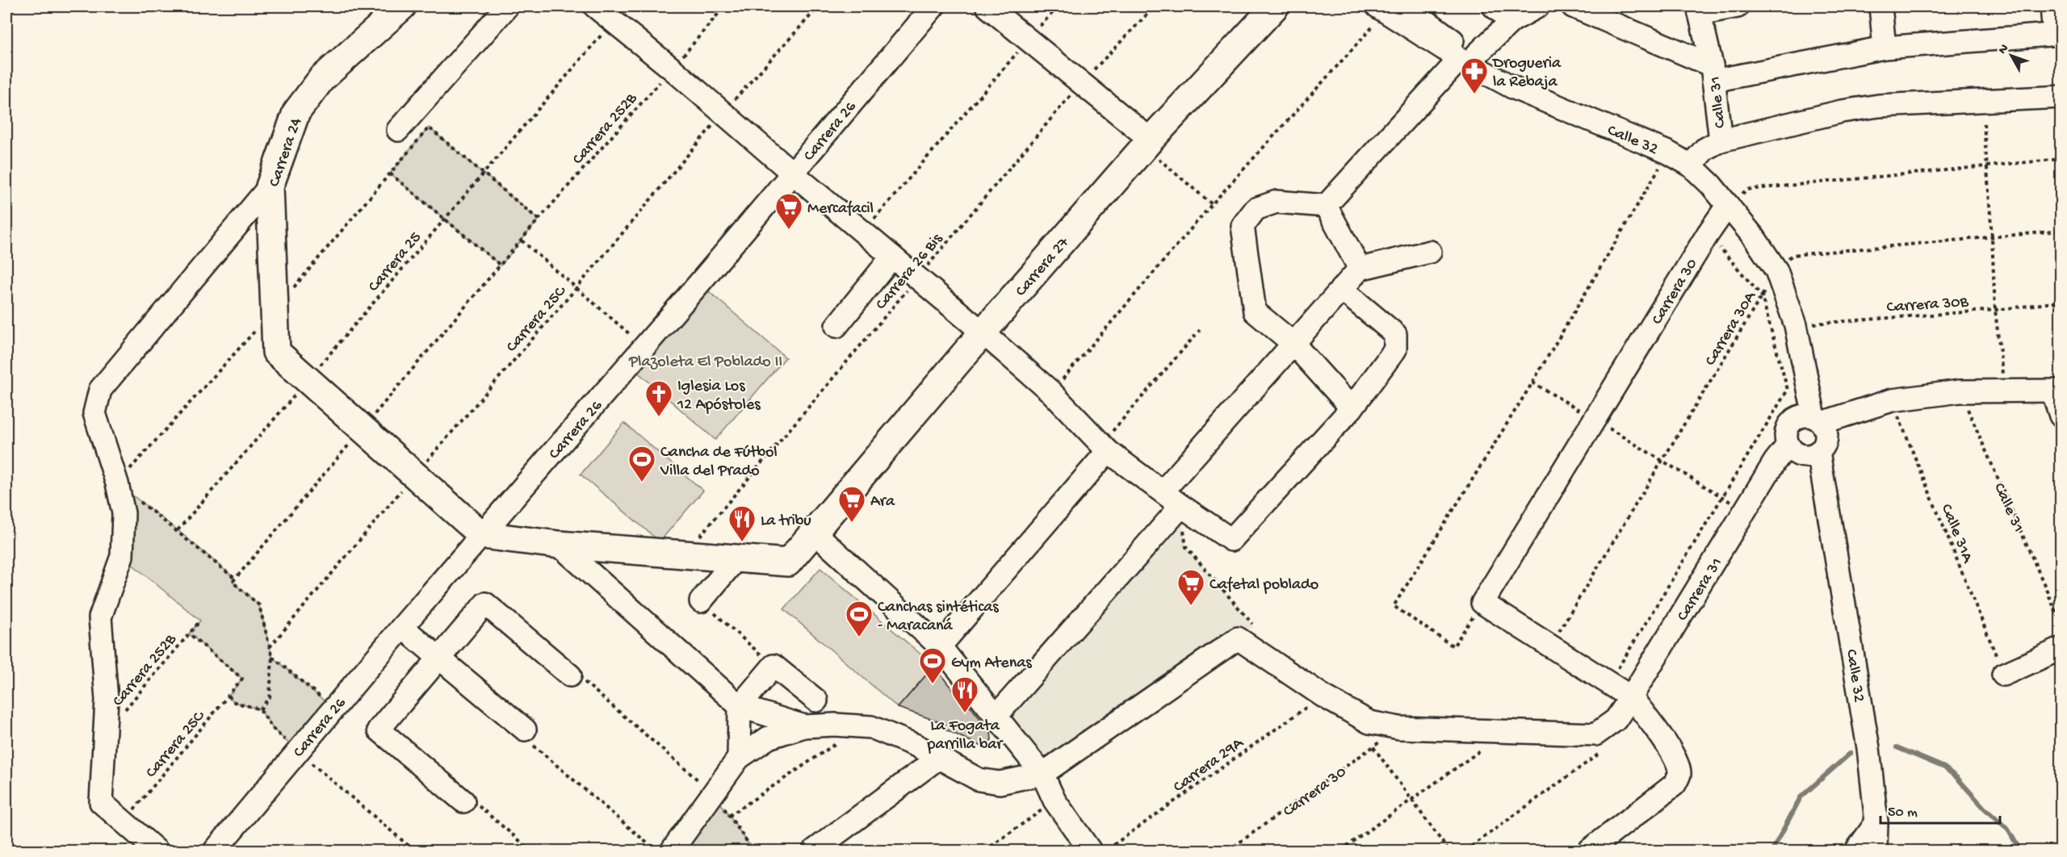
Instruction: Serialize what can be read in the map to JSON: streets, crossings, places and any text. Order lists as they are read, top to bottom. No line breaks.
{"streets":{"main road":["Carrera 24","Carrera 27"],"street":["Calle 31","Carrera 26","Calle 32","Carrera 30","Carrera 31"],"path":["Carrera 252B","Carrera 25","Carrera 26 Bis","Carrera 30B","Carrera 25C","Carrera 30A","Calle 31A","Carrera 29A"]},"crossings":[["Carrera 252B","Carrera 25"],["Carrera 252B","Carrera 25C"],["Carrera 26","Carrera 24"],["Calle 32","Carrera 30"],["Calle 32","Carrera 30B"],["Calle 32","Carrera 30A"],["Calle 32","Carrera 31"],["Carrera 24","Carrera 25"],["Carrera 24","Carrera 25C"],["Carrera 30","Carrera 31"],["Carrera 31","Carrera 29A"]],"parks":["Plazoleta El Poblado II"],"places":{"pharmacy":["Drogueria la Rebaja"],"supermarket":["Mercafacil","Ara","Cafetal poblado"],"church":["Iglesia Los 12 Apóstoles"],"sports":["Cancha de Fútbol Villa del Prado","Canchas sintéticas - Maracaná","Gym Atenas"],"restaurant":["La tribu","La Fogata parrilla bar"]},"scale_bar":"50 m","north":"top left"}
